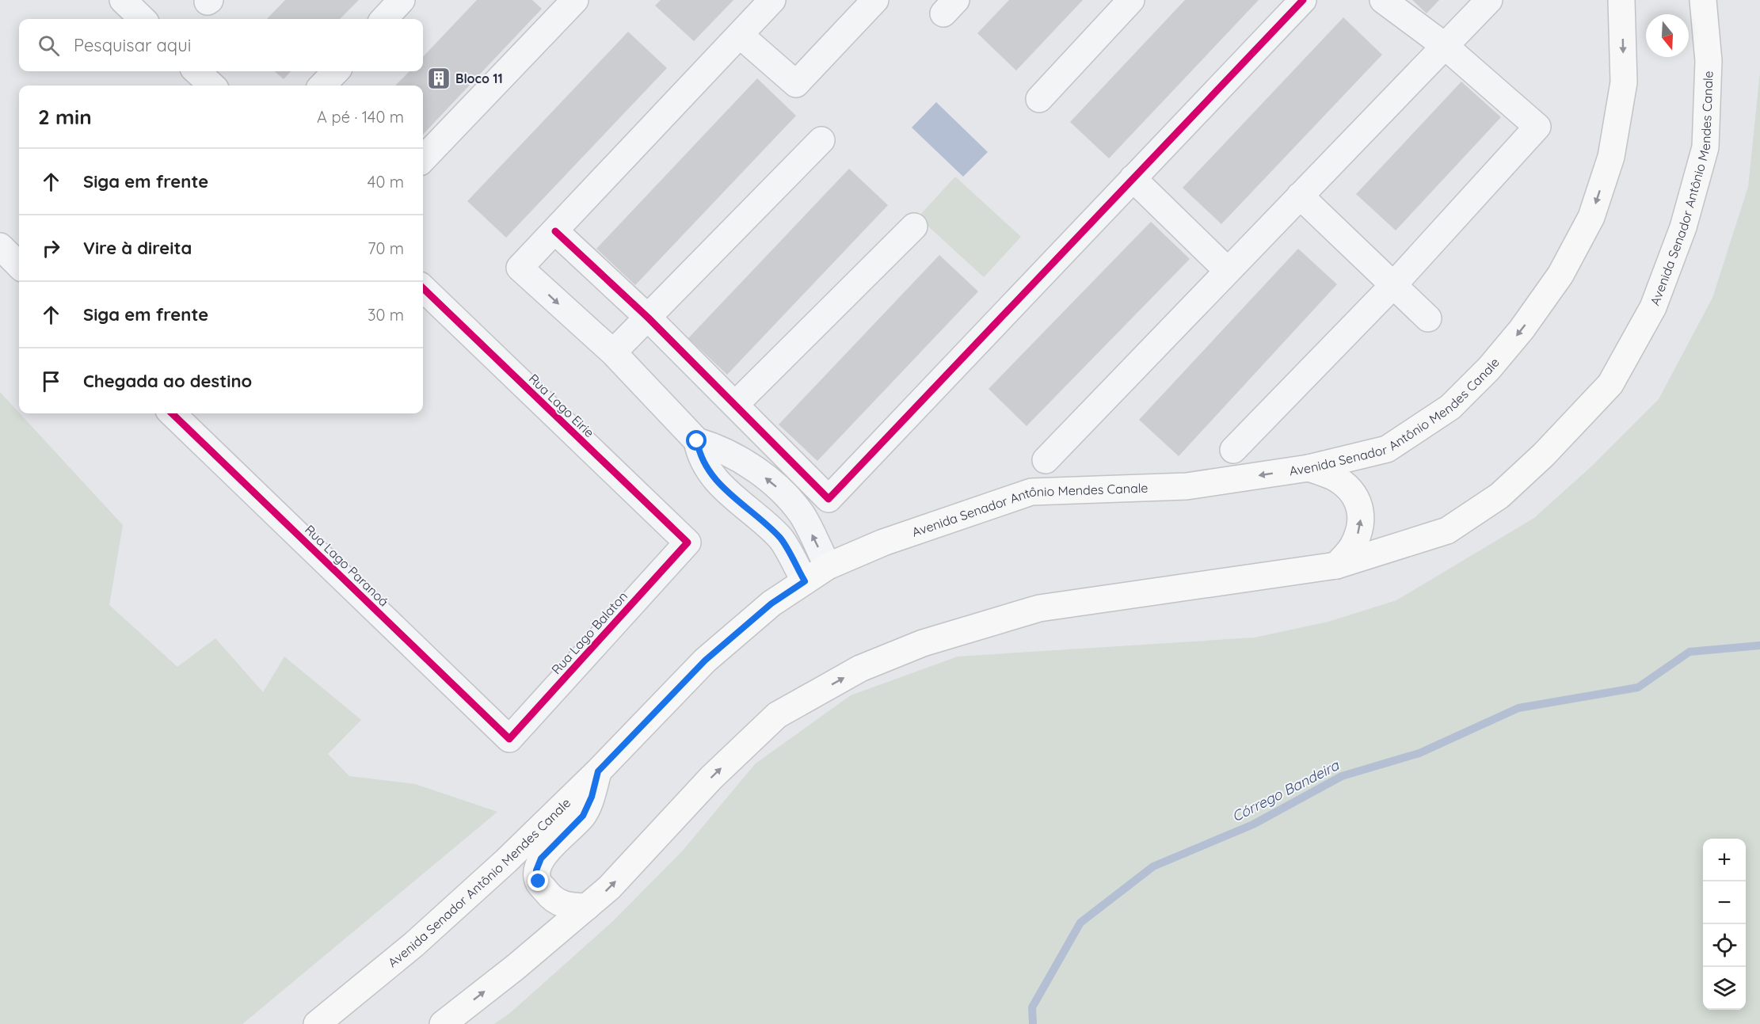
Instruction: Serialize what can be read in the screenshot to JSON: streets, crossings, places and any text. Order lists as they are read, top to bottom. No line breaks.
{"streets":{"main road":["Avenida Senador Antônio Mendes Canale"],"street":["Rua Lago Eirie","Rua Lago Paranoá","Rua Lago Balaton"]},"crossings":[["Rua Lago Eirie","Rua Lago Balaton"],["Rua Lago Paranoá","Rua Lago Balaton"]],"water":["Córrego Bandeira"],"places":{"building":["Bloco 11"]},"north":"bottom","page":{"search":"Pesquisar aqui","heading":["2 min","A pé · 140 m"],"list":[["Siga em frente","40 m"],["Vire à direita","70 m"],["Siga em frente","30 m"],"Chegada ao destino"],"map_buttons":["+","−"]}}
